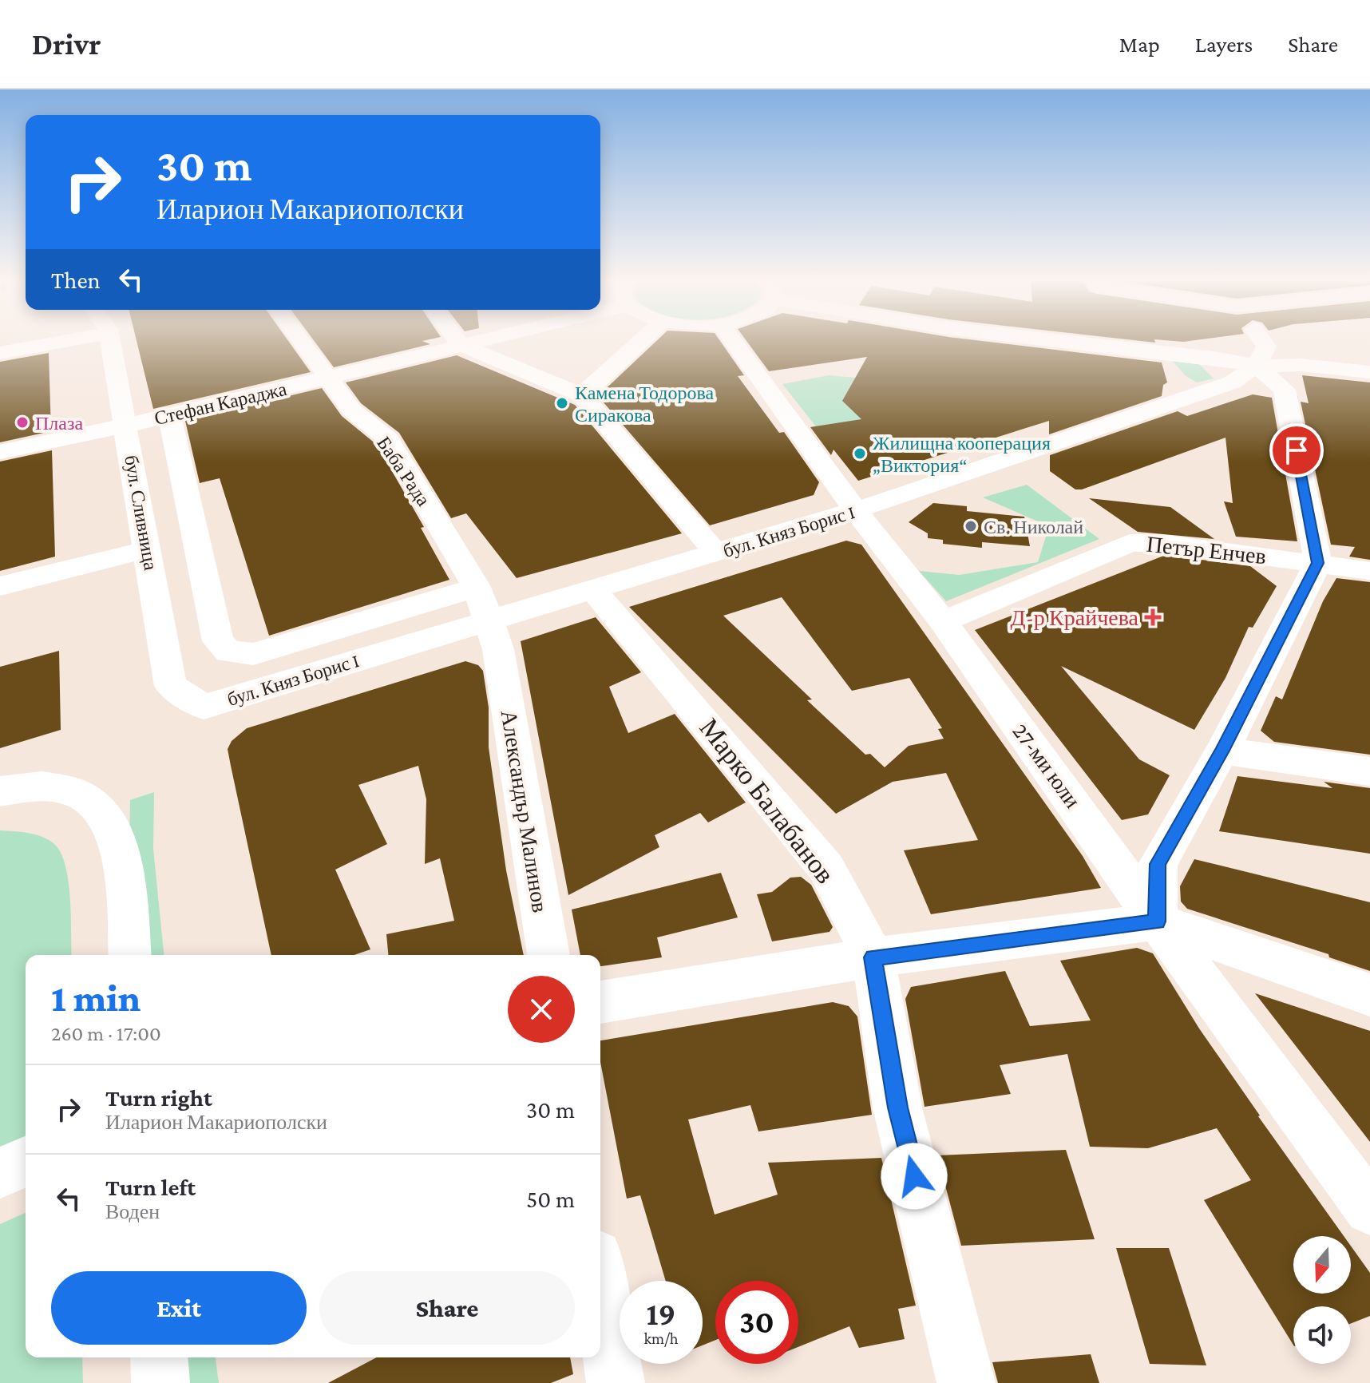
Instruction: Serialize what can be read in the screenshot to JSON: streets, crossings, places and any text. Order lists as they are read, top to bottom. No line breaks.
{"streets":{"street":["Стефан Караджа","Баба Рада","бул. Сливница","бул. Княз Борис I","Петър Енчев","27-ми юли","Марко Балабанов","Александър Малинов"]},"crossings":[["Стефан Караджа","Баба Рада"],["Стефан Караджа","бул. Сливница"],["Баба Рада","бул. Княз Борис I"],["Баба Рада","Александър Малинов"],["бул. Сливница","бул. Княз Борис I"],["бул. Княз Борис I","27-ми юли"],["бул. Княз Борис I","Марко Балабанов"],["бул. Княз Борис I","Александър Малинов"],["Петър Енчев","27-ми юли"]],"places":{"other":["Камена Тодорова Сиракова","Плаза","Жилищна кооперация „Виктория“","Св. Николай"],"health":["Д-р Крайчева"]},"north":"bottom","page":{"header":"Drivr","nav":["Map","Layers","Share"],"turn":["30 m","Иларион Макариополски"],"then":"Then","heading":["1 min","260 m · 17:00"],"list":[{"name":"Turn right","note":"Иларион Макариополски","value":"30 m"},{"name":"Turn left","note":"Воден","value":"50 m"}],"buttons":["Exit","Share"],"speed":"19 km/h","limit":"30"}}
